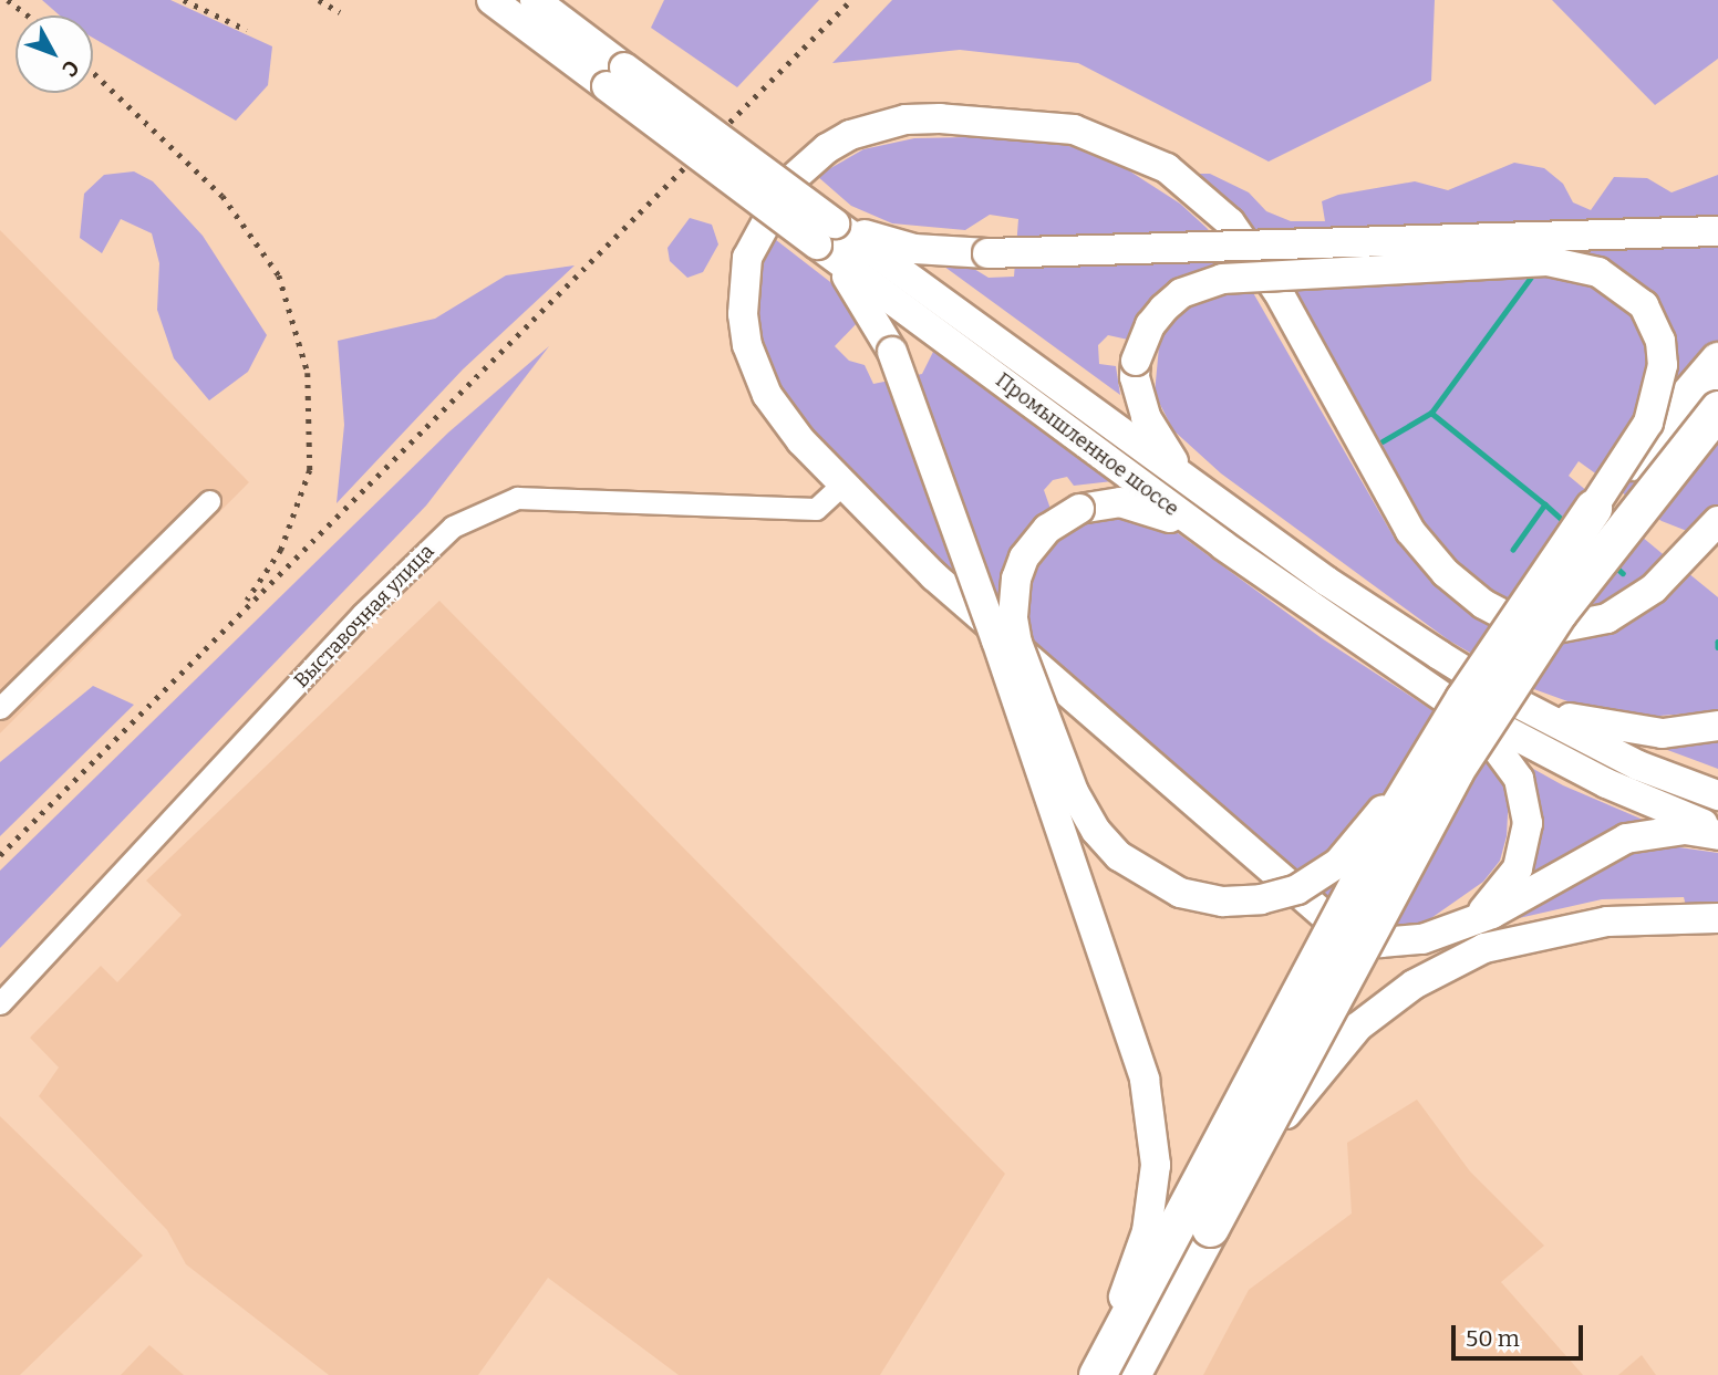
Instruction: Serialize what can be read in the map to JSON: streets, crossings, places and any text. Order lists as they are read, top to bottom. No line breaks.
{"streets":{"main road":["Промышленное шоссе"],"street":["Выставочная улица"]},"scale_bar":"50 m","north":"bottom right"}
